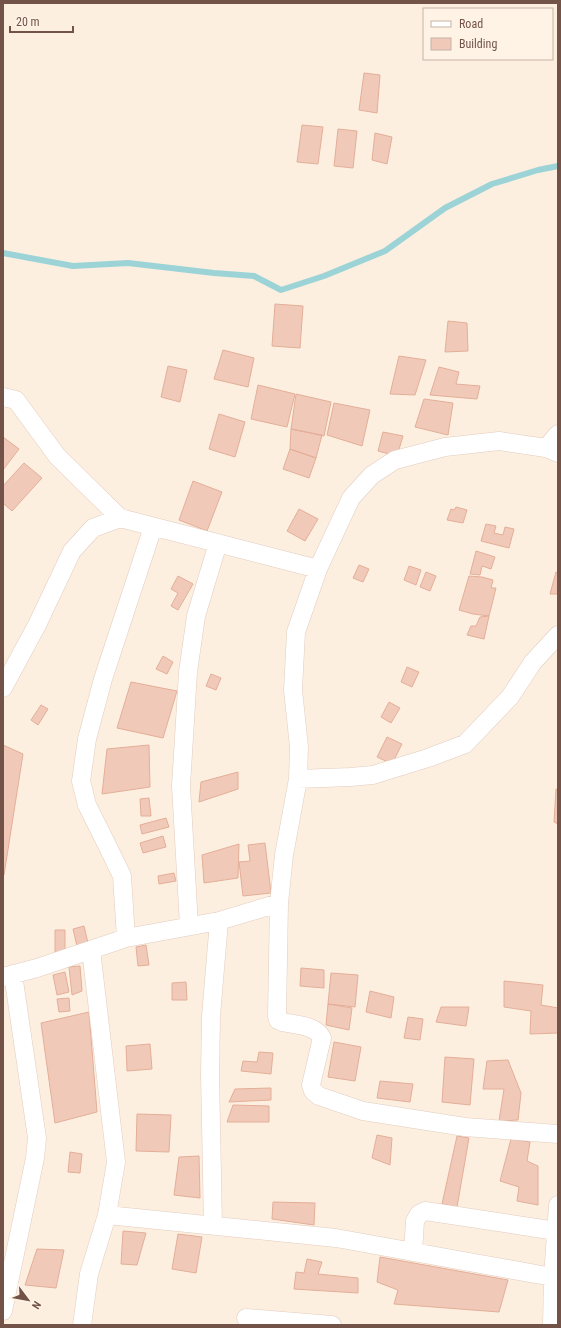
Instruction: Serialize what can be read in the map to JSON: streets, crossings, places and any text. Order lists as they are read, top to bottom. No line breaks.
{"legend":["Road","Building"],"scale_bar":"20 m","north":"bottom right"}
